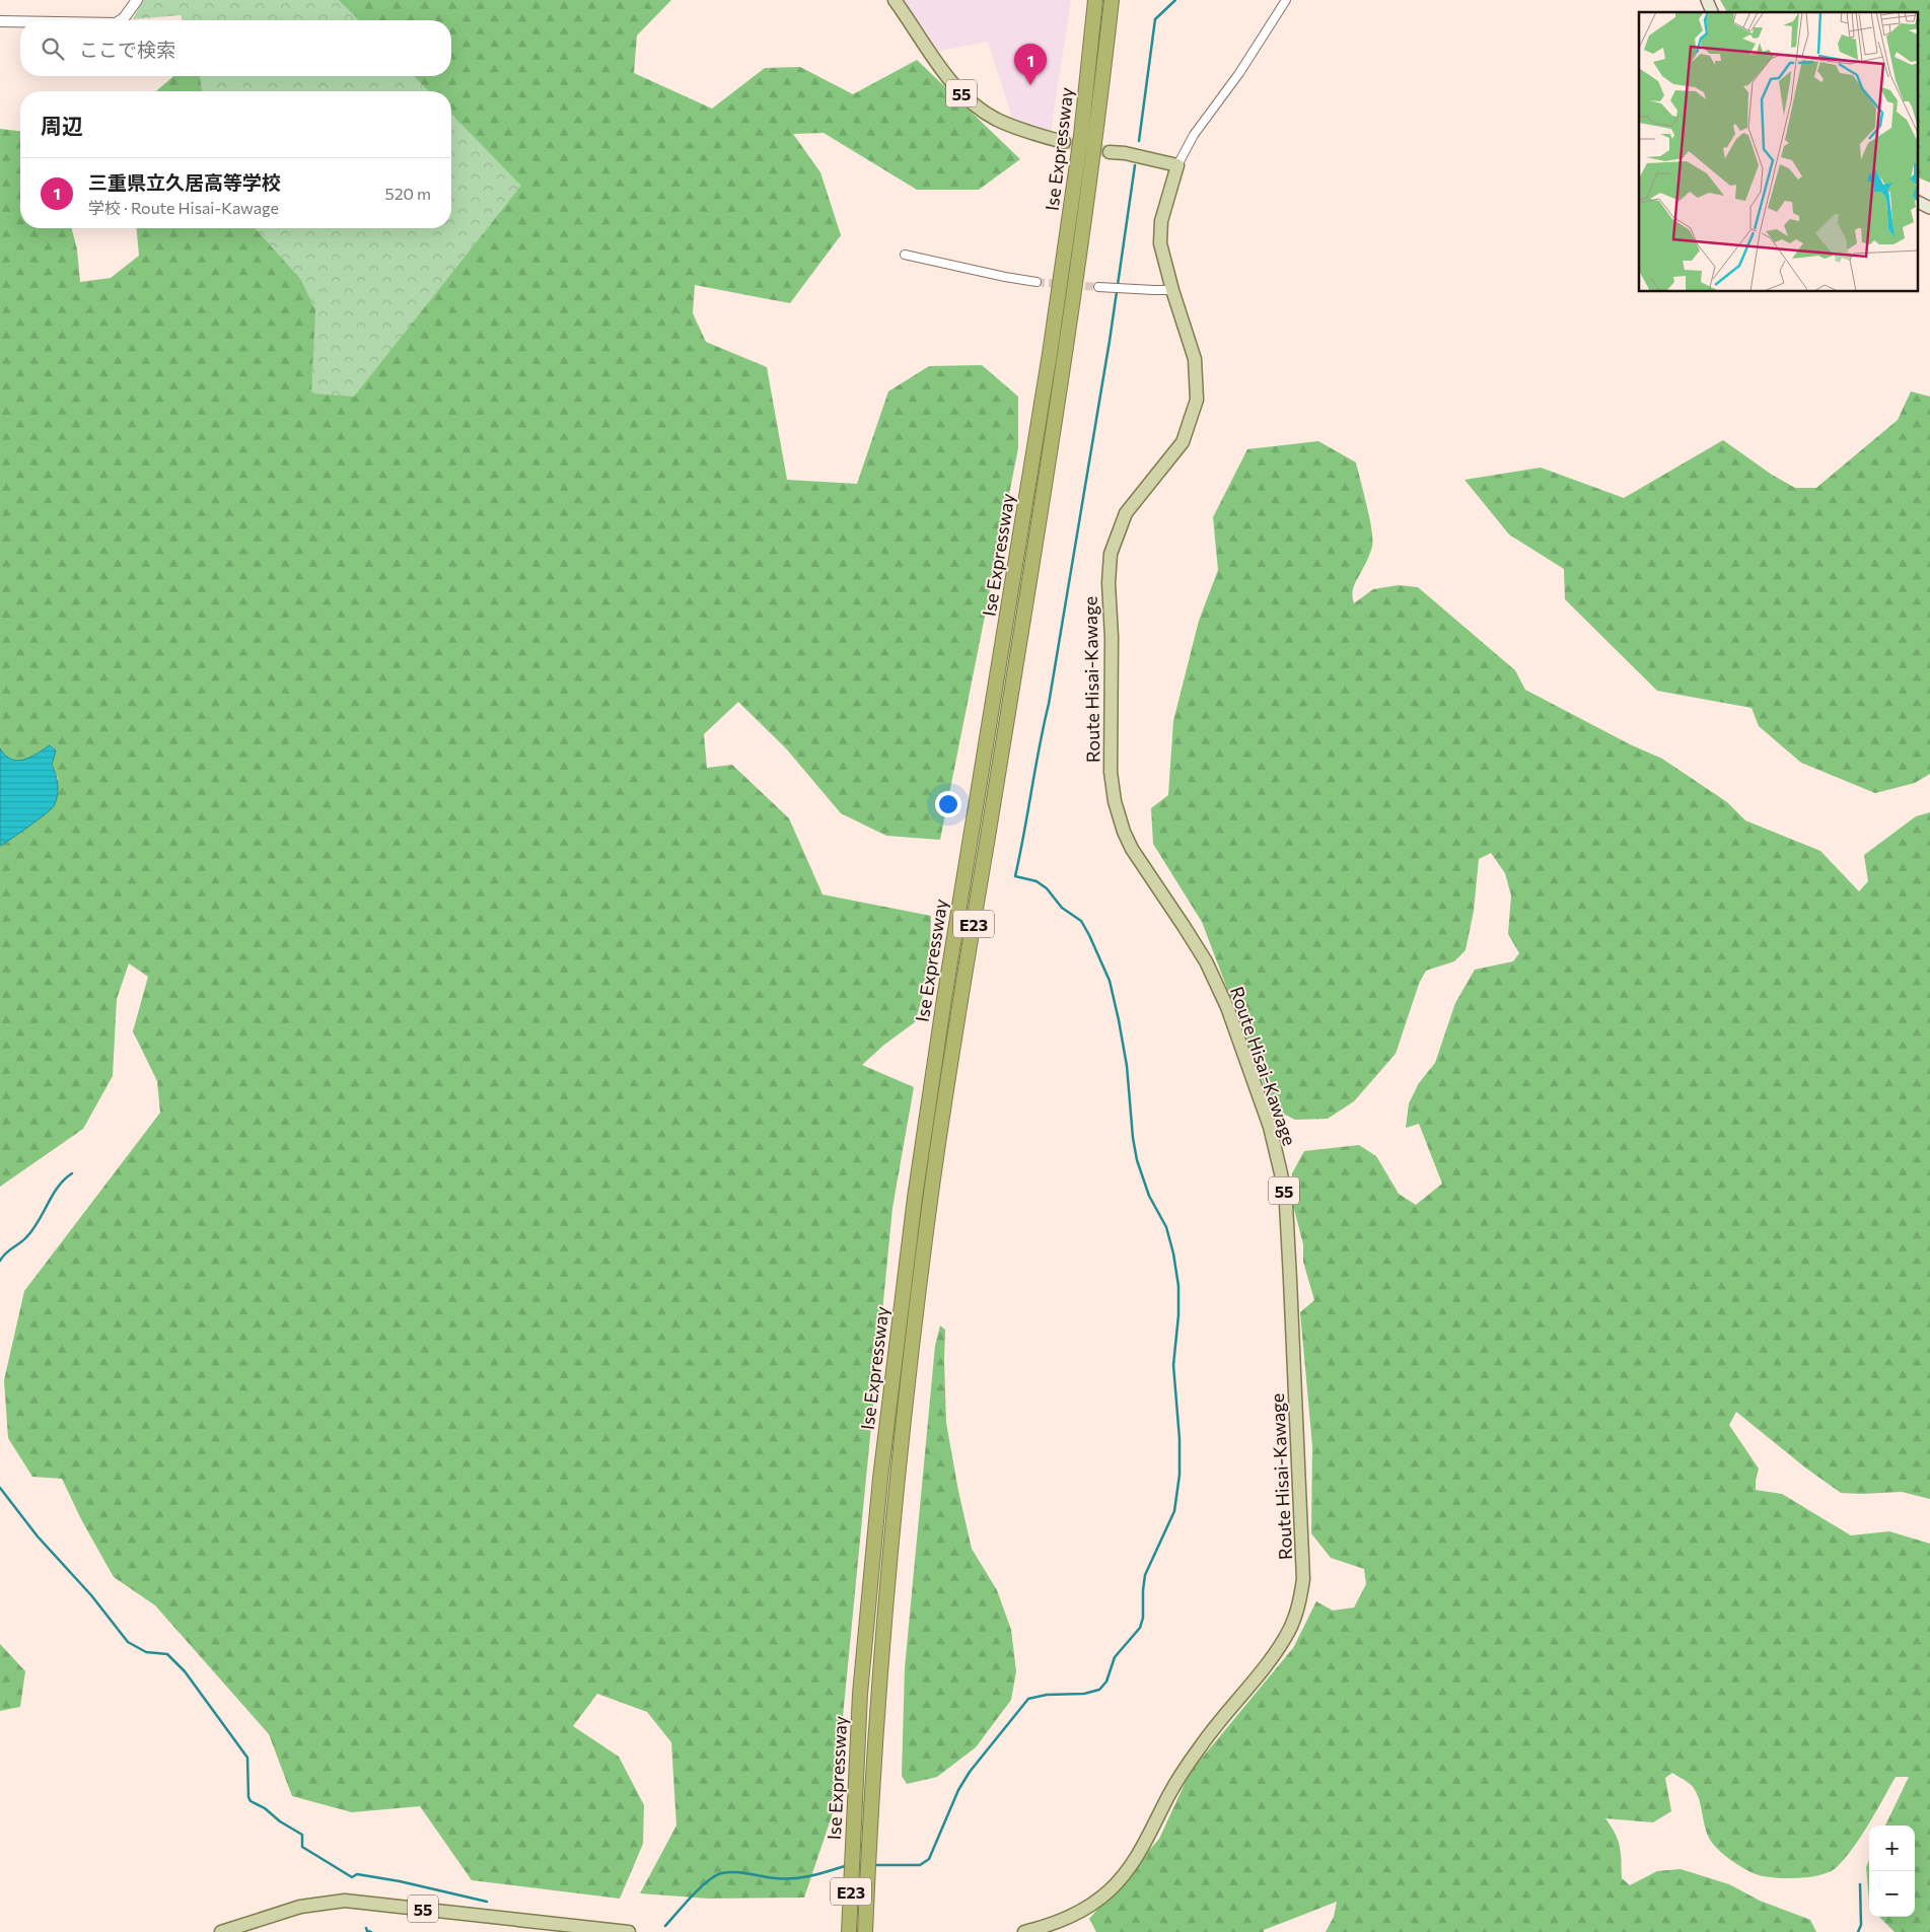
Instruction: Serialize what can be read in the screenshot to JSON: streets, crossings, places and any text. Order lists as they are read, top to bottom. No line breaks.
{"streets":{"highway":["Ise Expressway","E23"],"main road":["55","Route Hisai-Kawage"]},"page":{"search":"ここで検索","pins":"1","heading":"周辺","list":[{"mark":"1","name":"三重県立久居高等学校","note":"学校 · Route Hisai-Kawage","value":"520 m"}],"map_buttons":["+","−"]}}
